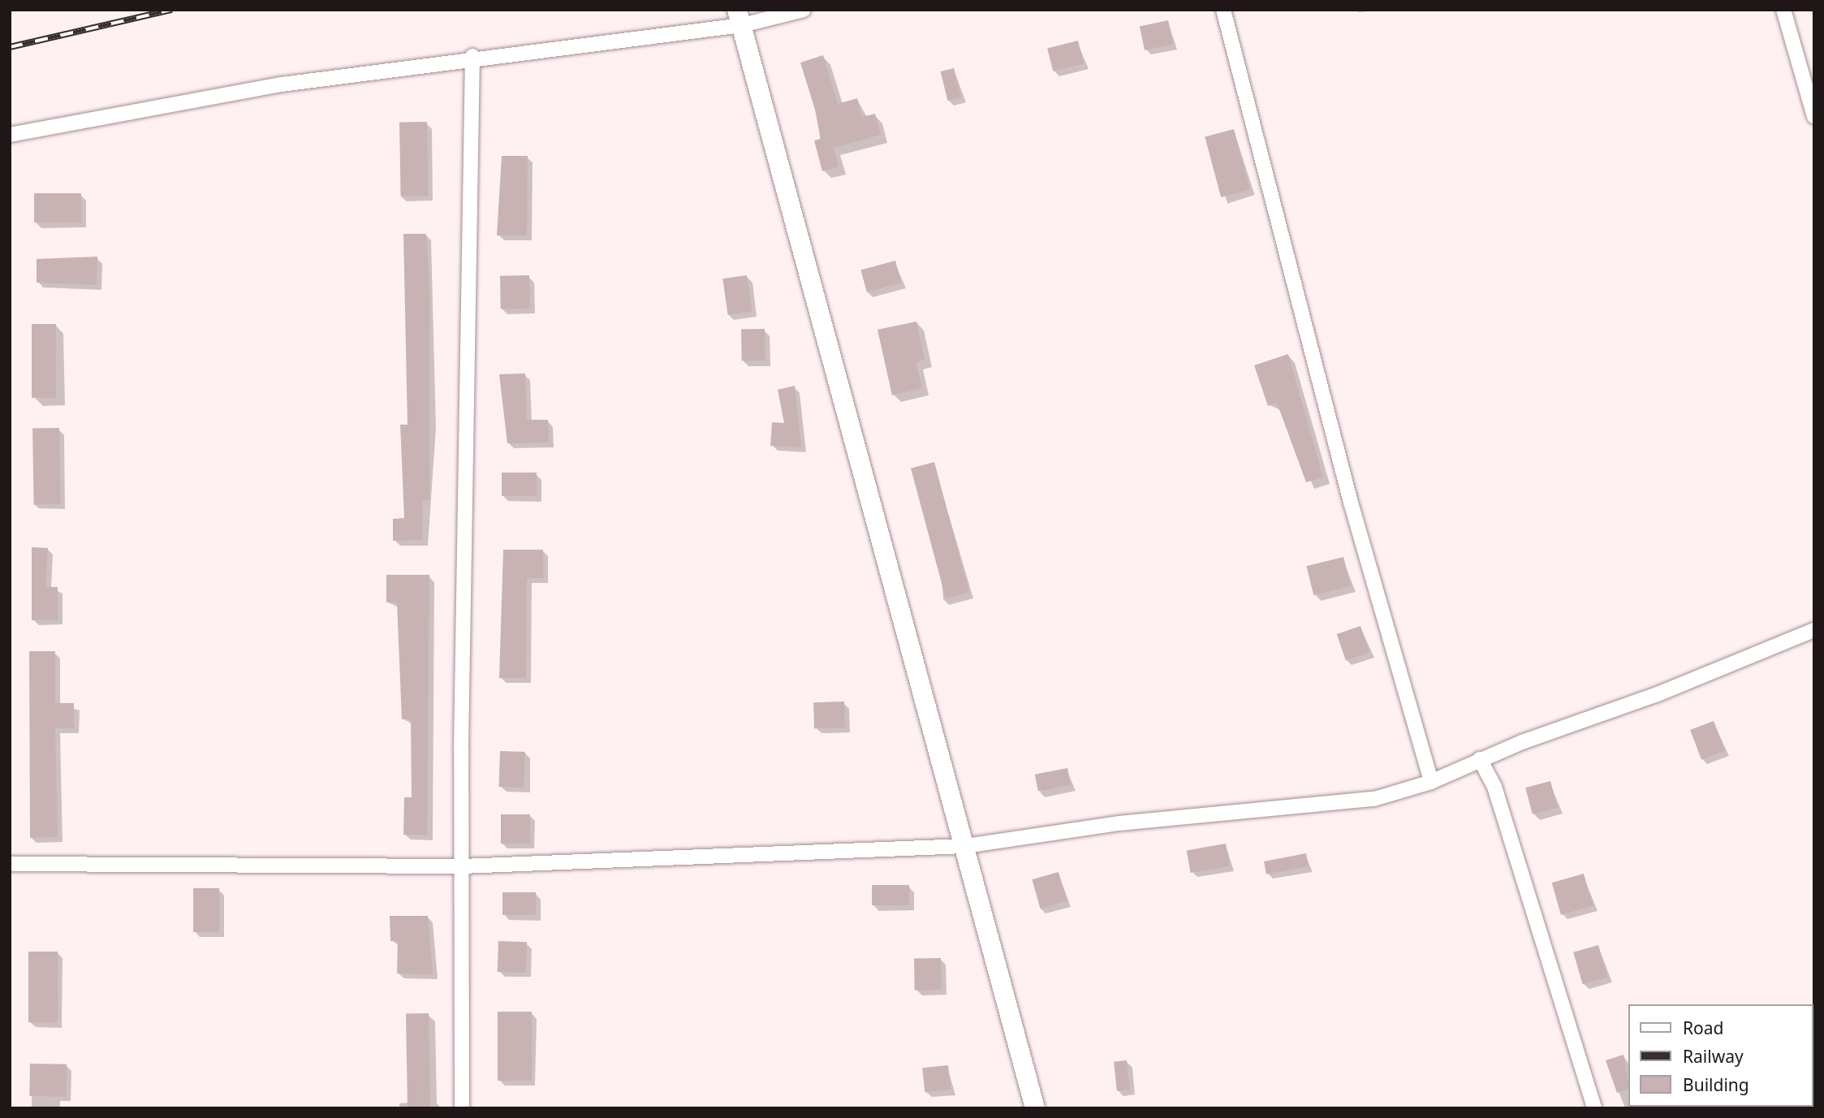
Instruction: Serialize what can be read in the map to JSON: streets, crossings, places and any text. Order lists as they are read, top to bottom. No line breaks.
{"legend":["Road","Railway","Building"]}
